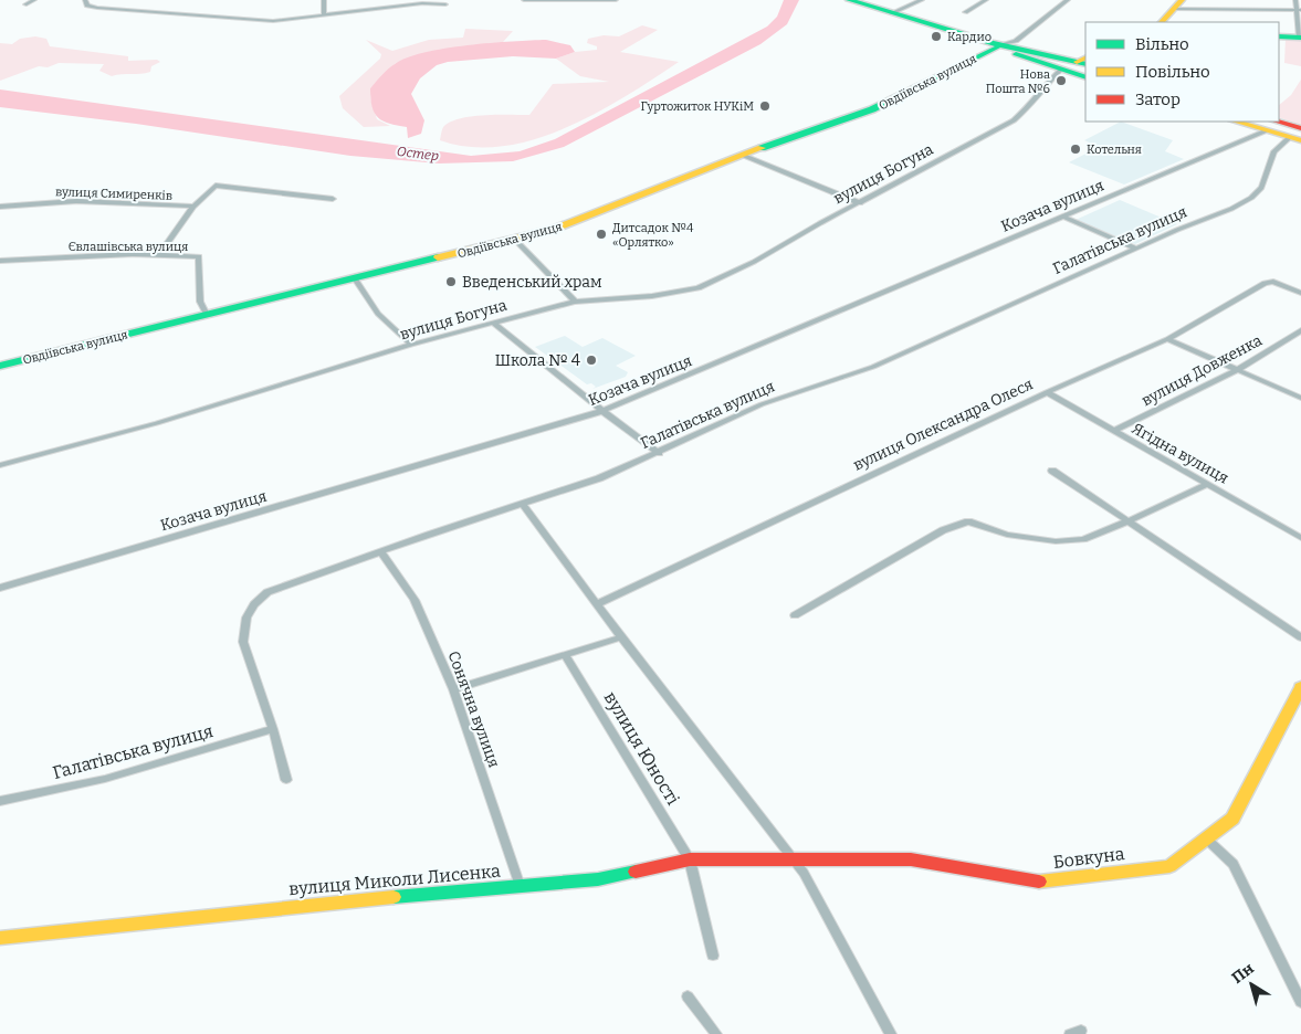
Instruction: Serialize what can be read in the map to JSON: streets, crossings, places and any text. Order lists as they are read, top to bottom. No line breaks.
{"streets":{"main road":["Овдіївська вулиця","Бовкуна","вулиця Миколи Лисенка"],"street":["вулиця Богуна","вулиця Симиренків","Козача вулиця","Галатівська вулиця","Євлашівська вулиця","вулиця Довженка","вулиця Олександра Олеся","Ягідна вулиця","Сонячна вулиця","вулиця Юності"]},"crossings":[["Овдіївська вулиця","Євлашівська вулиця"],["вулиця Симиренків","Євлашівська вулиця"],["Галатівська вулиця","Сонячна вулиця"],["вулиця Довженка","Ягідна вулиця"],["вулиця Олександра Олеся","Ягідна вулиця"],["Сонячна вулиця","вулиця Миколи Лисенка"],["вулиця Юності","вулиця Миколи Лисенка"],["Бовкуна","вулиця Миколи Лисенка"]],"water":["Остер"],"places":["Кардио","Нова Пошта №6","Гуртожиток НУКіМ","Котельня","Дитсадок №4 «Орлятко»","Введенський храм","Школа № 4"],"legend":["Вільно","Повільно","Затор"],"north":"top left"}
